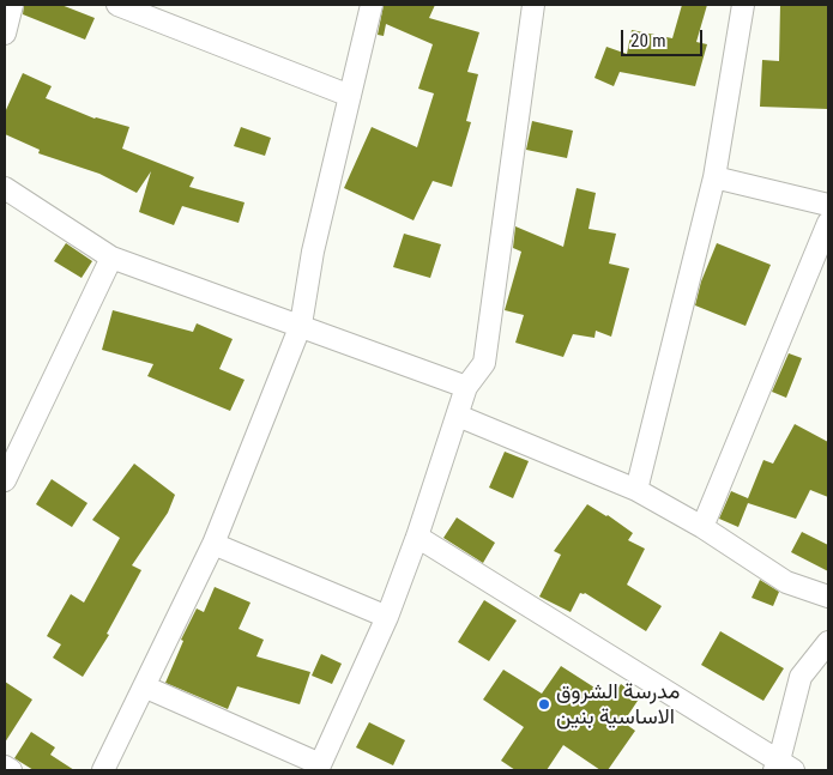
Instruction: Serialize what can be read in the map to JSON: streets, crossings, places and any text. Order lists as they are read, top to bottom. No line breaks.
{"places":["مدرسة الشروق الاساسية بنين"],"scale_bar":"20 m"}
